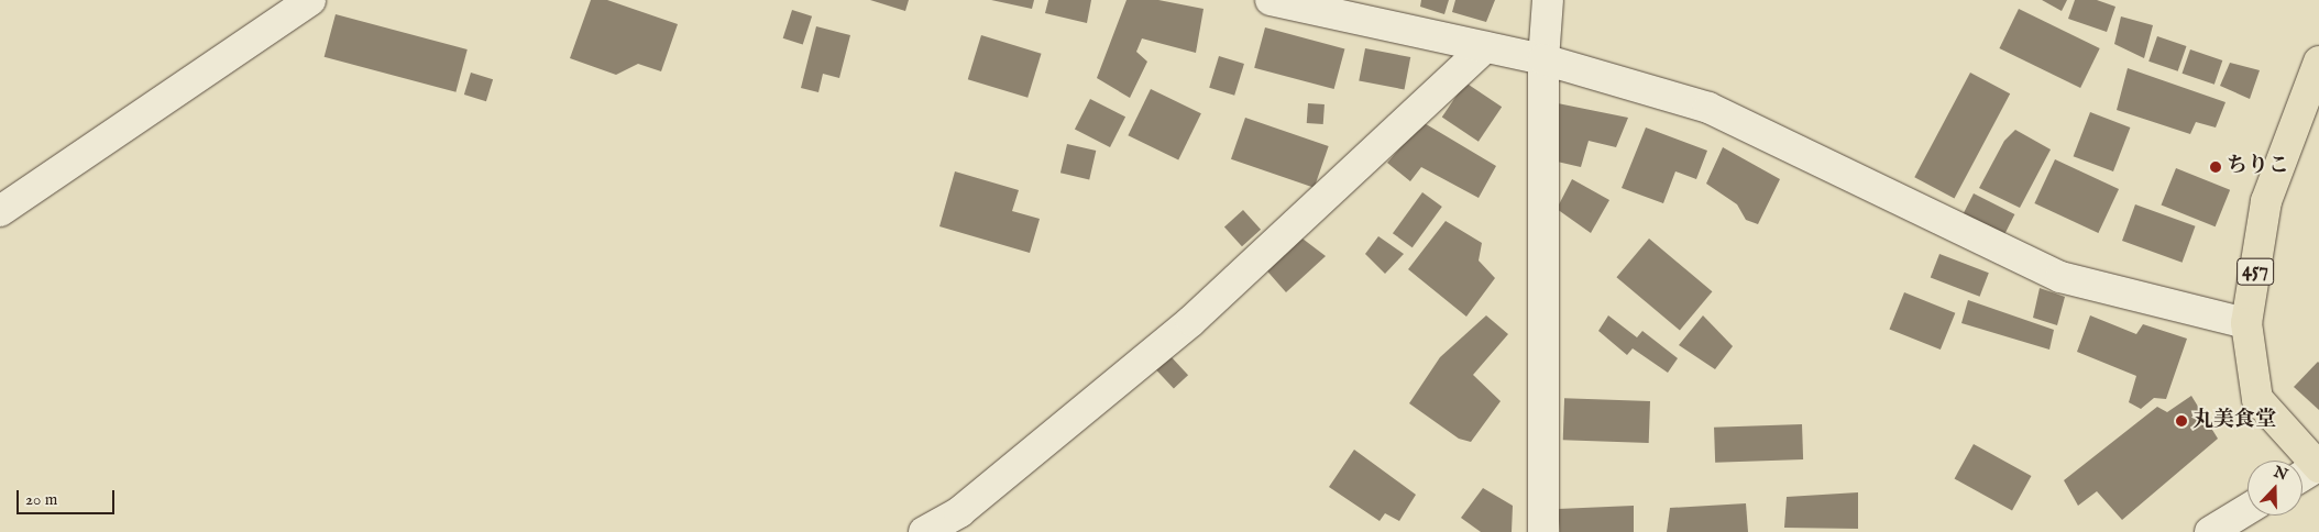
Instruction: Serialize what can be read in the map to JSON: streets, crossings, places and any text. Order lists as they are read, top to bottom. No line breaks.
{"streets":{"highway":["457"]},"places":["ちりこ","丸美食堂"],"scale_bar":"20 m","north":"top"}
